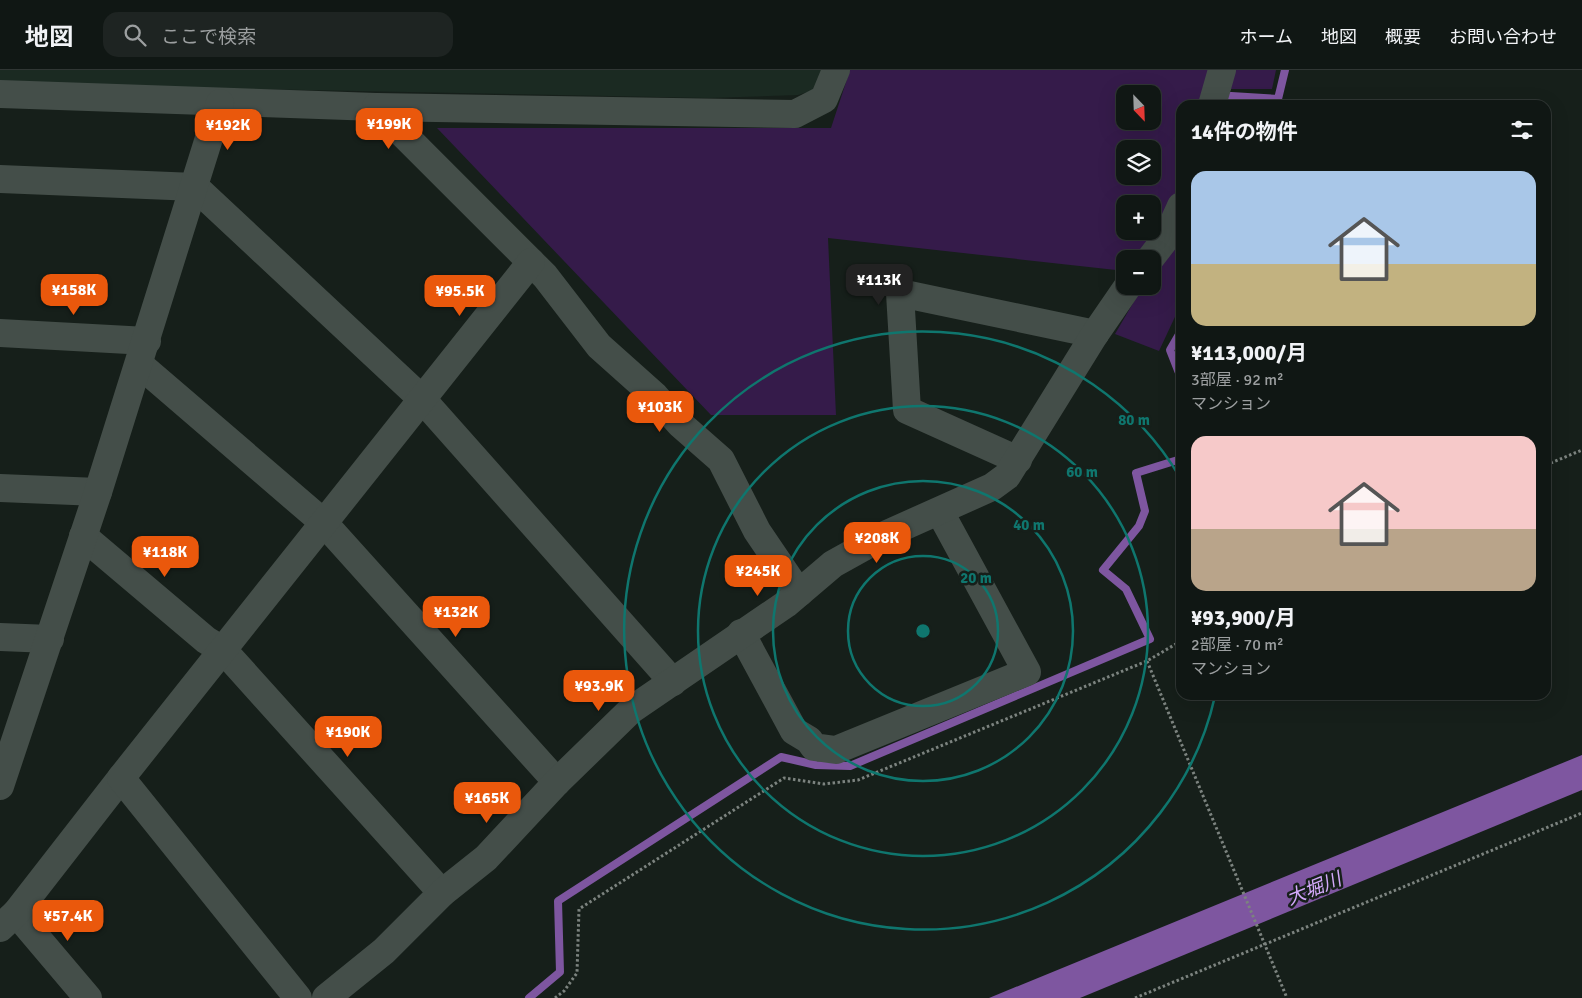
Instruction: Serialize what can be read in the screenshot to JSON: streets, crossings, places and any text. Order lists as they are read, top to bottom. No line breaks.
{"water":["大堀川"],"north":"bottom right","page":{"header":"地図","search":"ここで検索","nav":["ホーム","地図","概要","お問い合わせ"],"map_buttons":["+","−"],"heading":"14件の物件","price":["¥199K","¥192K","¥113K","¥158K","¥95.5K","¥103K","¥208K","¥118K","¥245K","¥132K","¥93.9K","¥190K","¥165K","¥57.4K"],"list":[{"name":"¥113,000/月","note":"3部屋 · 92 m² · マンション"},{"name":"¥93,900/月","note":"2部屋 · 70 m² · マンション"}]},"rings":["80 m","60 m","40 m","20 m"]}
